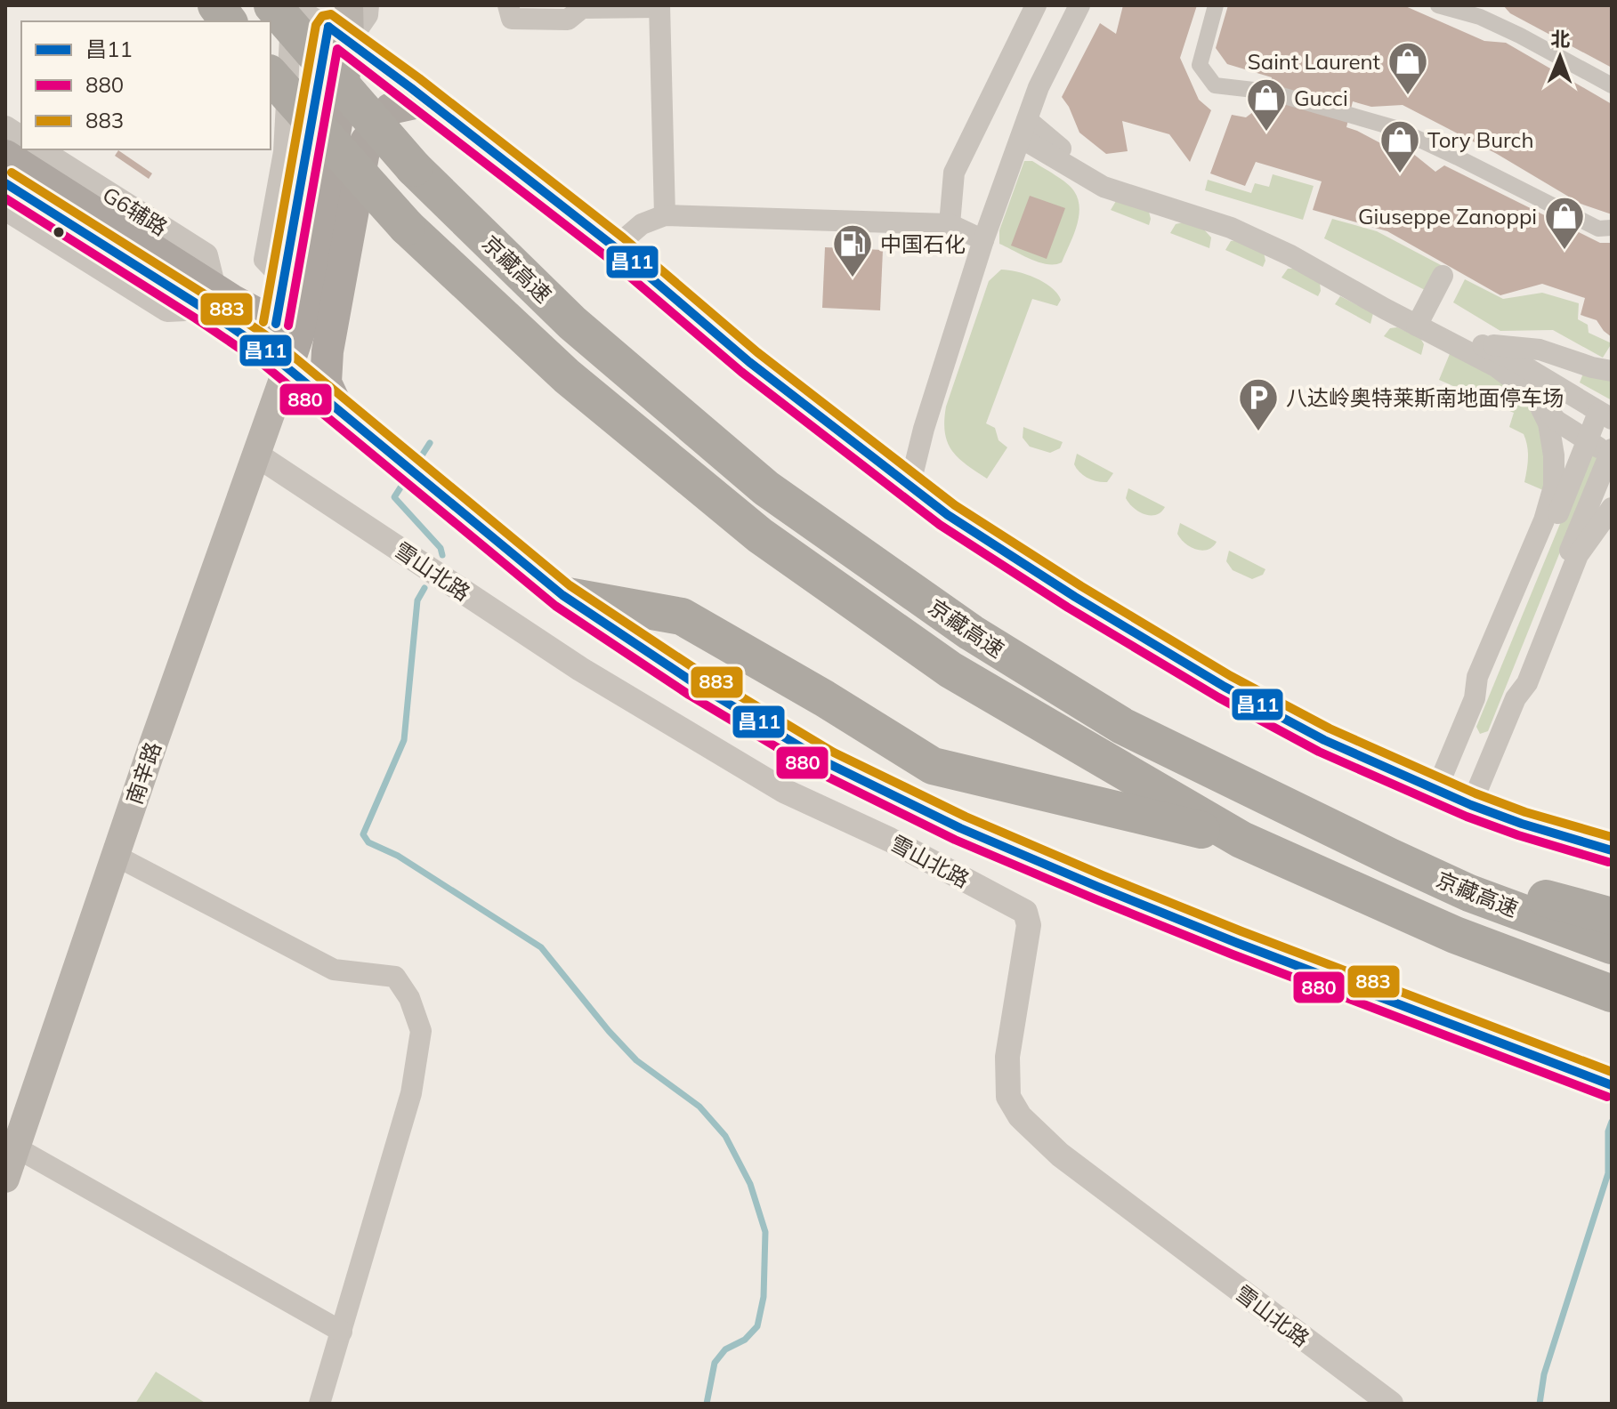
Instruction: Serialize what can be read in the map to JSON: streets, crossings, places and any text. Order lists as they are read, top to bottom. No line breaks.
{"streets":{"highway":["京藏高速"],"main road":["G6辅路","南辛路"],"street":["雪山北路"]},"crossings":[["G6辅路","南辛路"],["雪山北路","南辛路"]],"places":{"shop":["Saint Laurent","Gucci","Tory Burch","Giuseppe Zanoppi"],"fuel station":["中国石化"],"parking":["八达岭奥特莱斯南地面停车场"]},"lines":["transit line 883","transit line 昌11","transit line 880"],"legend":["昌11","880","883"],"north":"top"}
